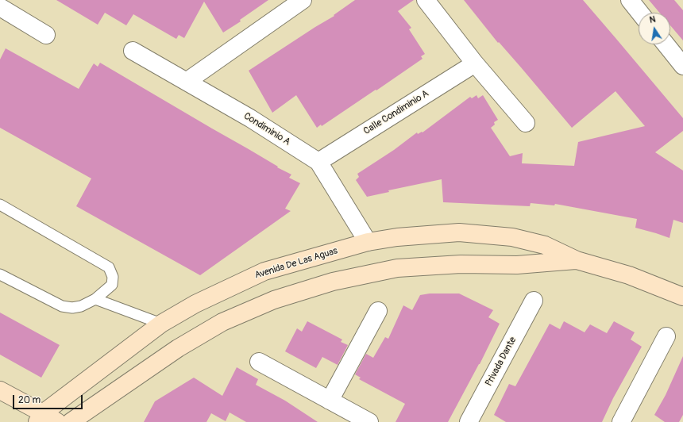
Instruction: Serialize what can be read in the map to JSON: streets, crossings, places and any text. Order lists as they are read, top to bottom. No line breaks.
{"streets":{"main road":["Avenida De Las Aguas"],"street":["Calle Condiminio A","Condiminio A","Privada Dante"]},"crossings":[["Calle Condiminio A","Condiminio A"],["Condiminio A","Avenida De Las Aguas"]],"scale_bar":"20 m","north":"top"}
